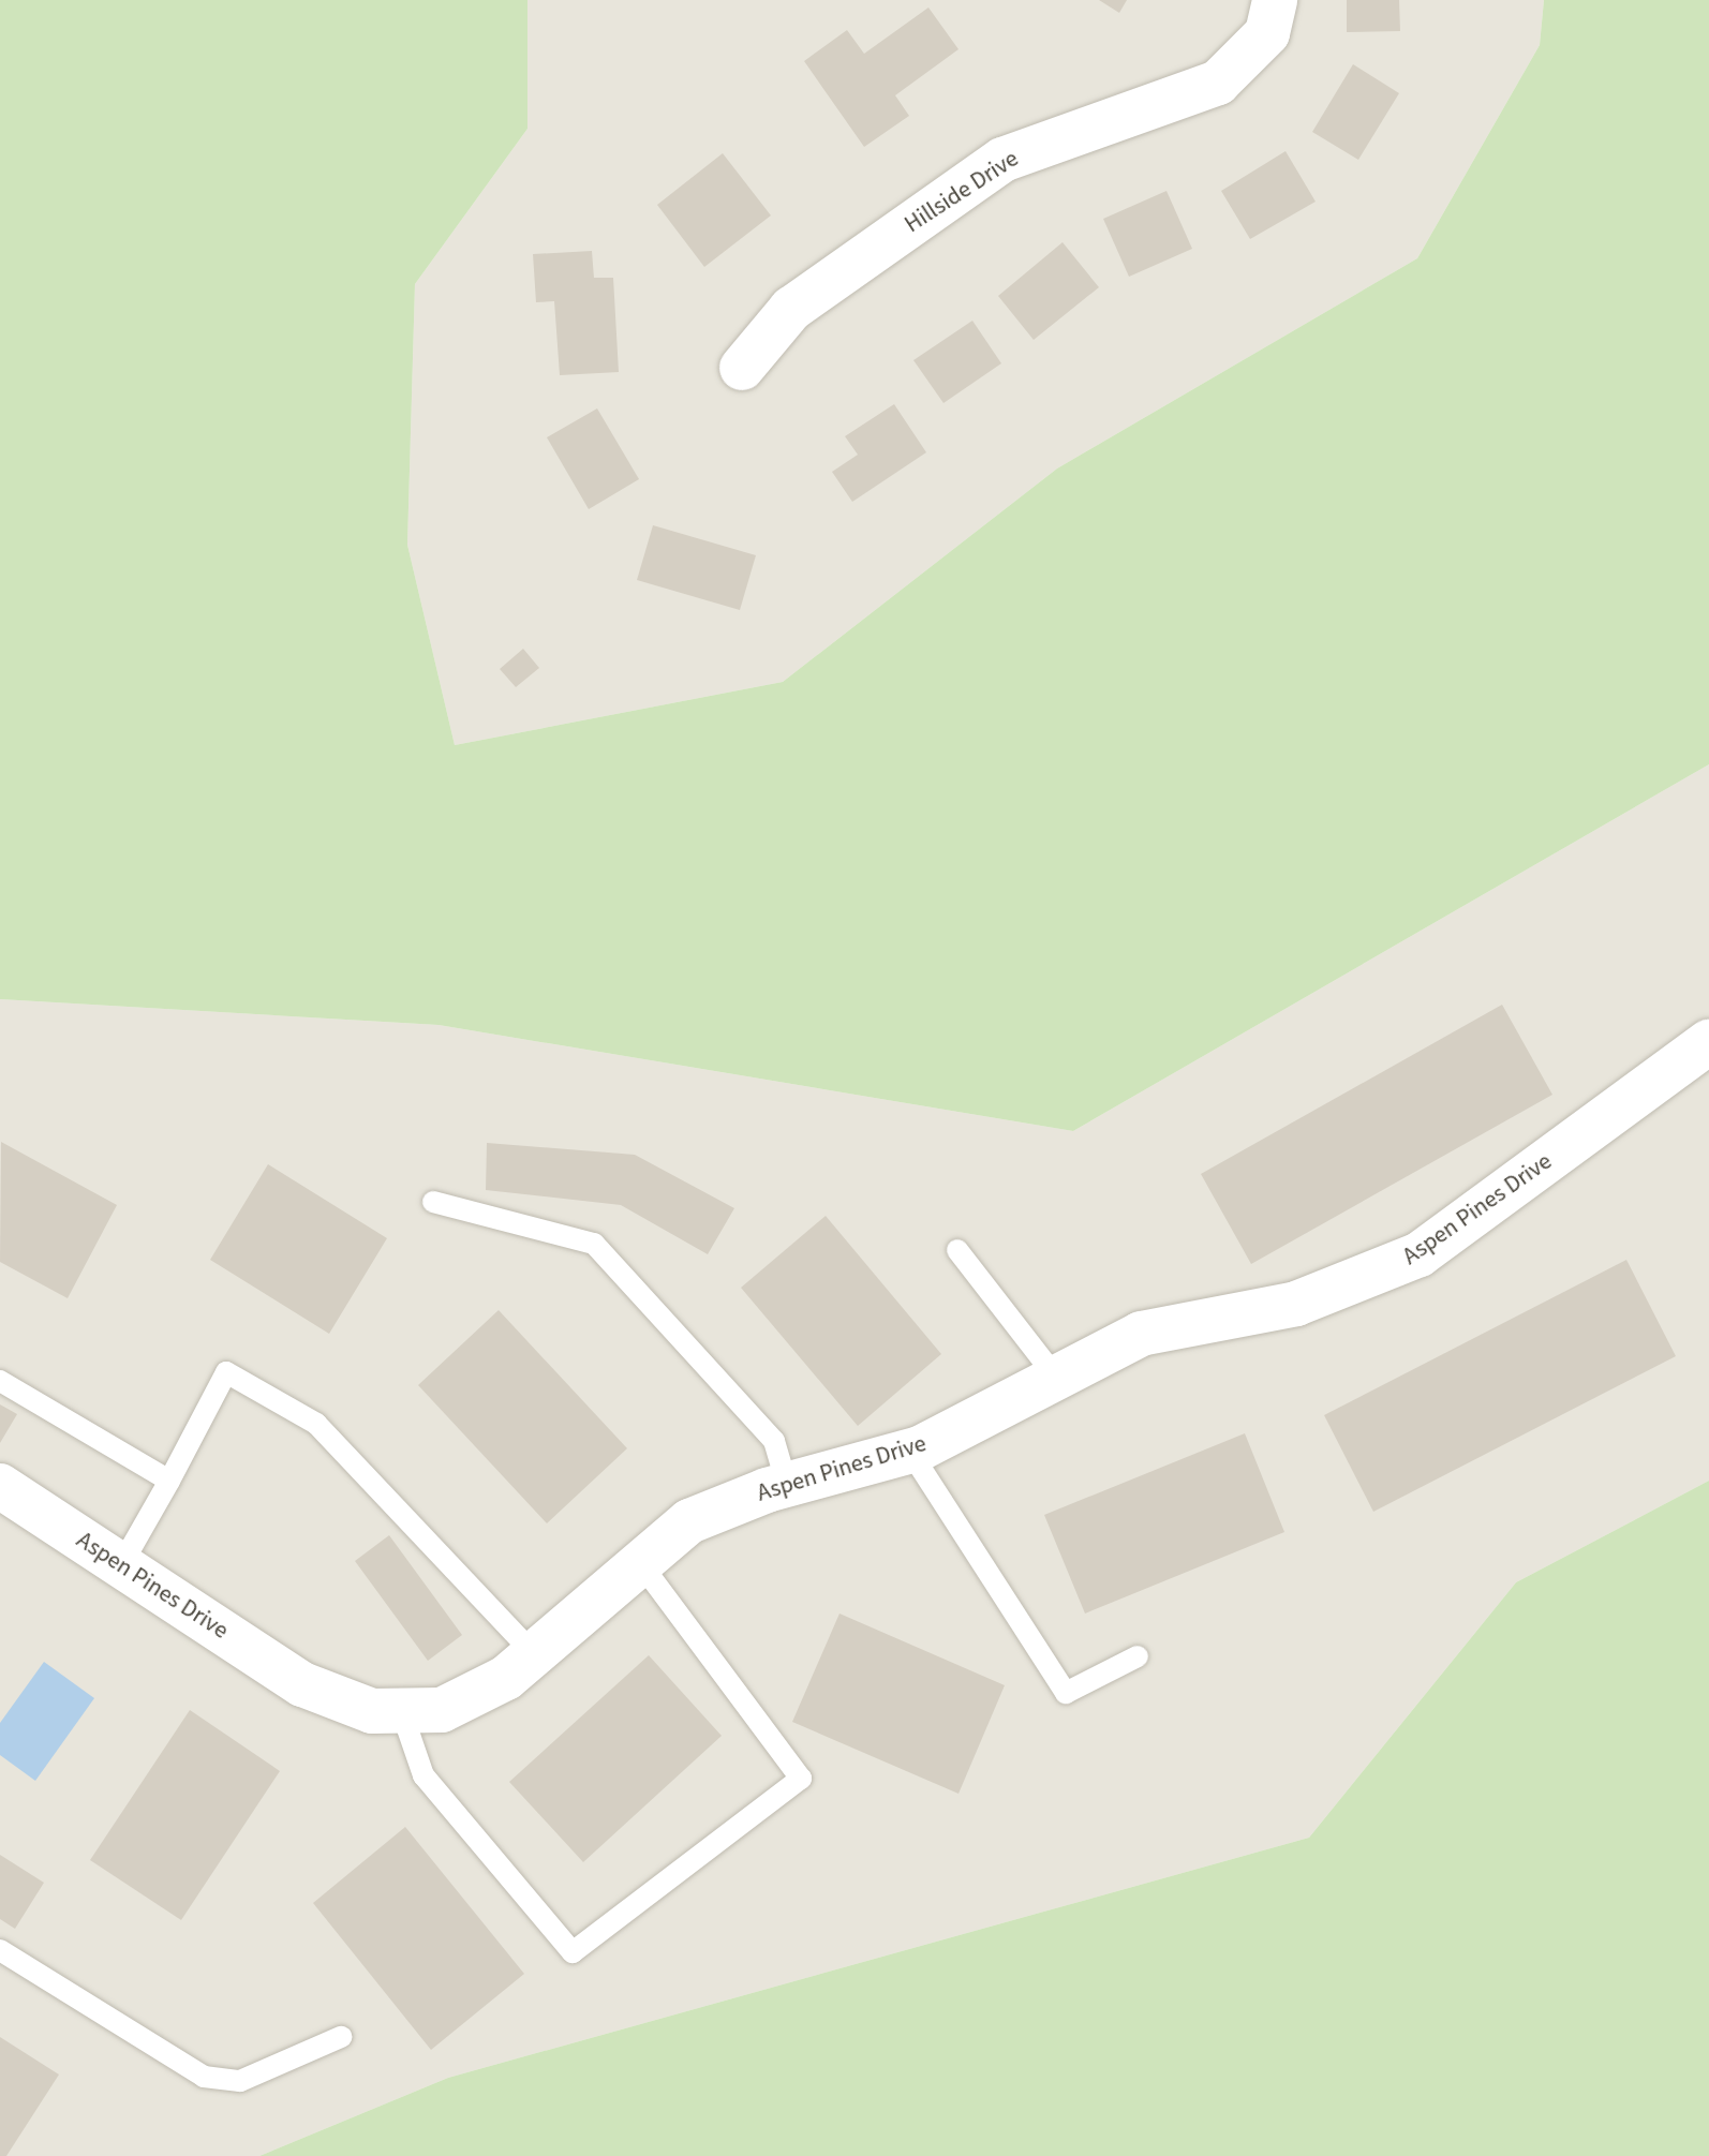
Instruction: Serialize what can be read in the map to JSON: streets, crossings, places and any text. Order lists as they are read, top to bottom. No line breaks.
{"streets":{"street":["Hillside Drive","Aspen Pines Drive"]}}
